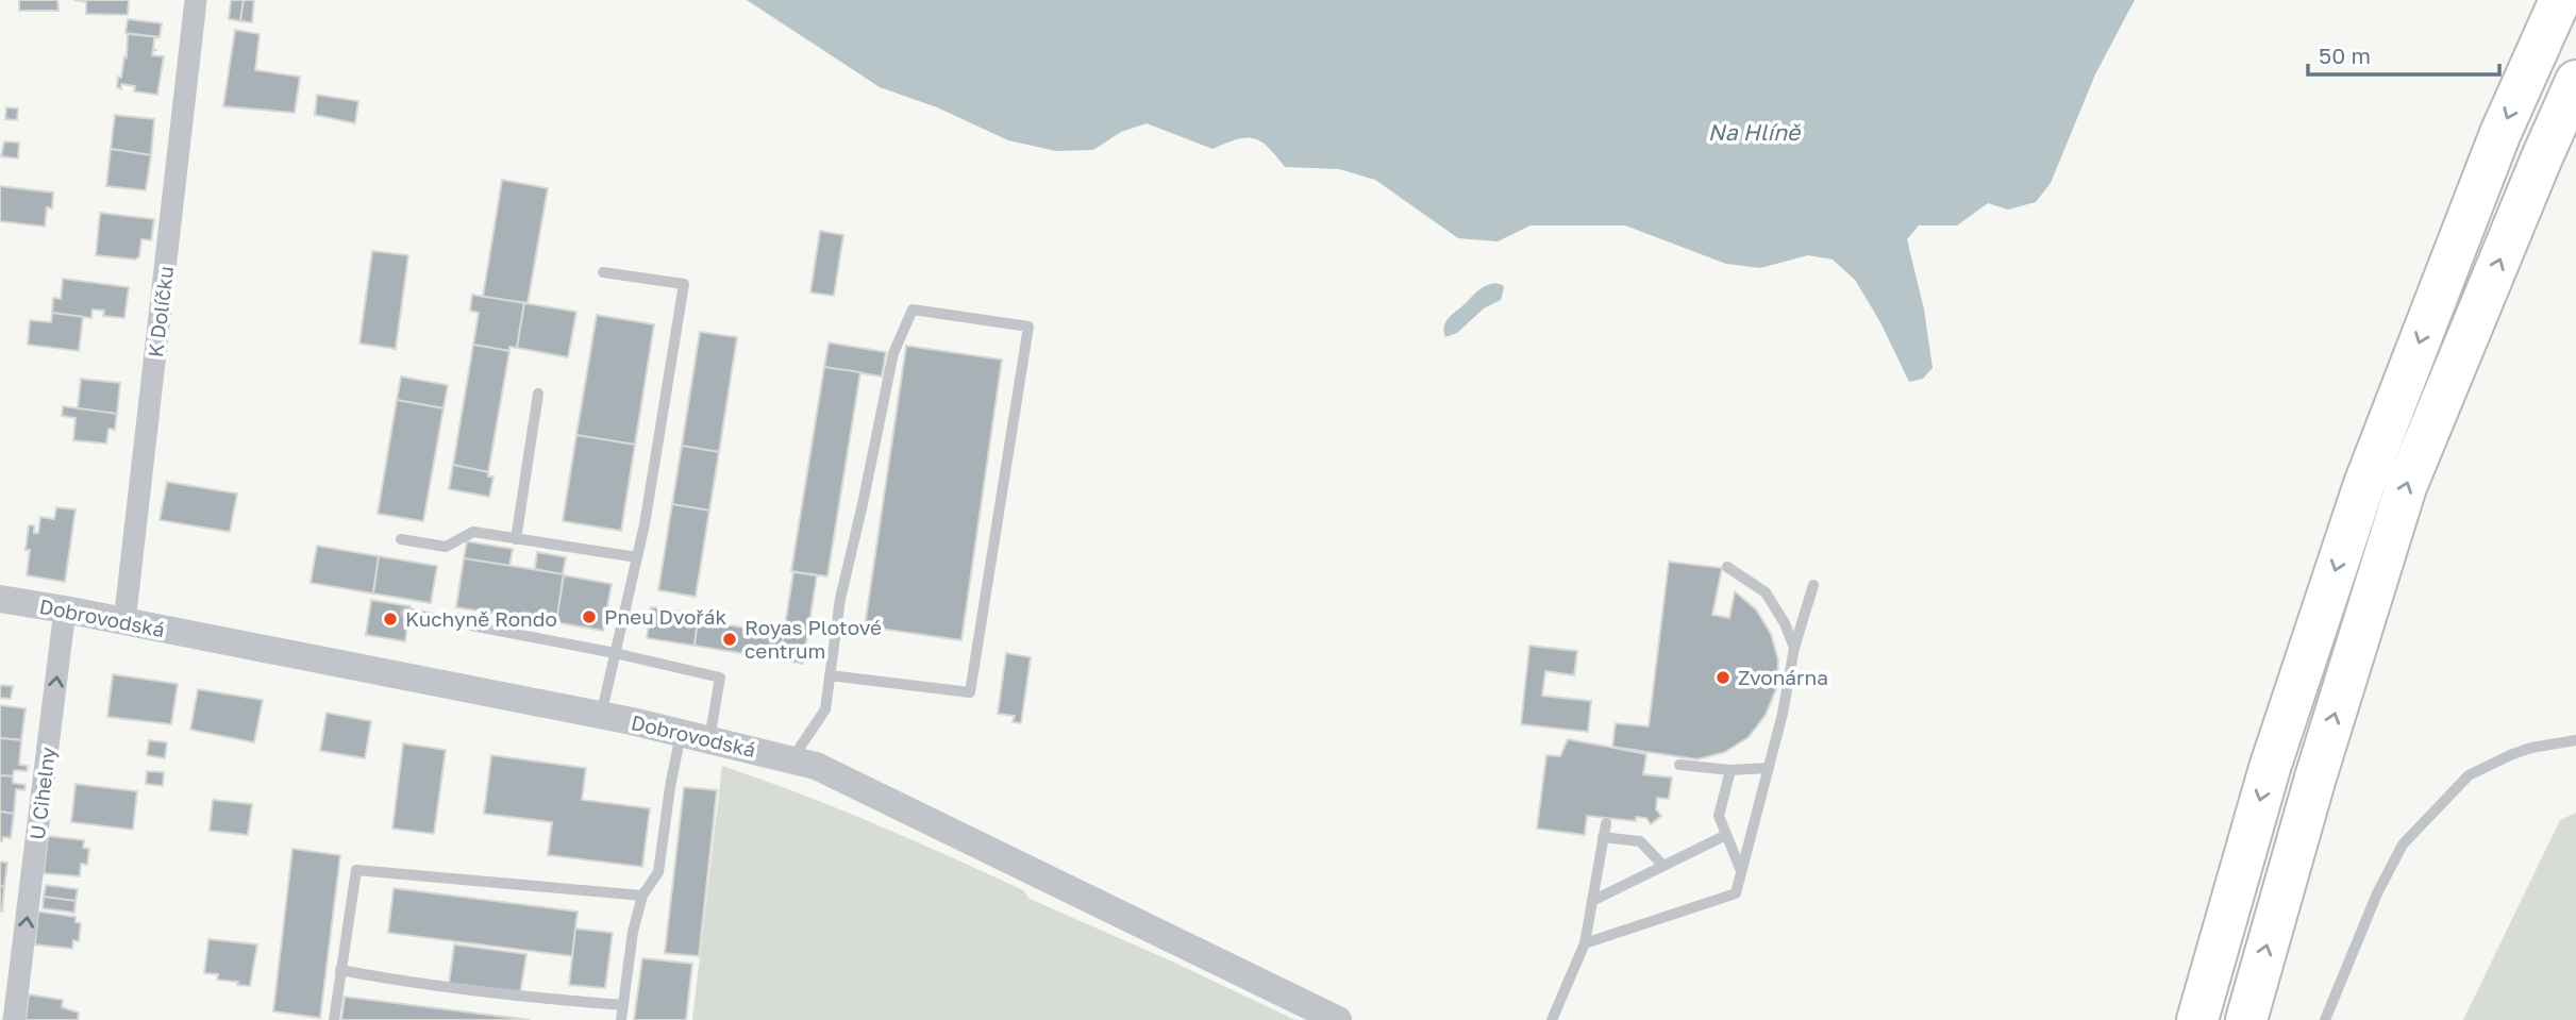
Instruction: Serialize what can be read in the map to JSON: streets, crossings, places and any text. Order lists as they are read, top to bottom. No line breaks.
{"streets":{"street":["K Dolíčku","Dobrovodská","U Cihelny"]},"crossings":[["K Dolíčku","Dobrovodská"],["Dobrovodská","U Cihelny"]],"one_way":["U Cihelny"],"water":["Na Hlíně"],"places":["Pneu Dvořák","Kuchyně Rondo","Royas Plotové centrum","Zvonárna"],"scale_bar":"50 m"}
